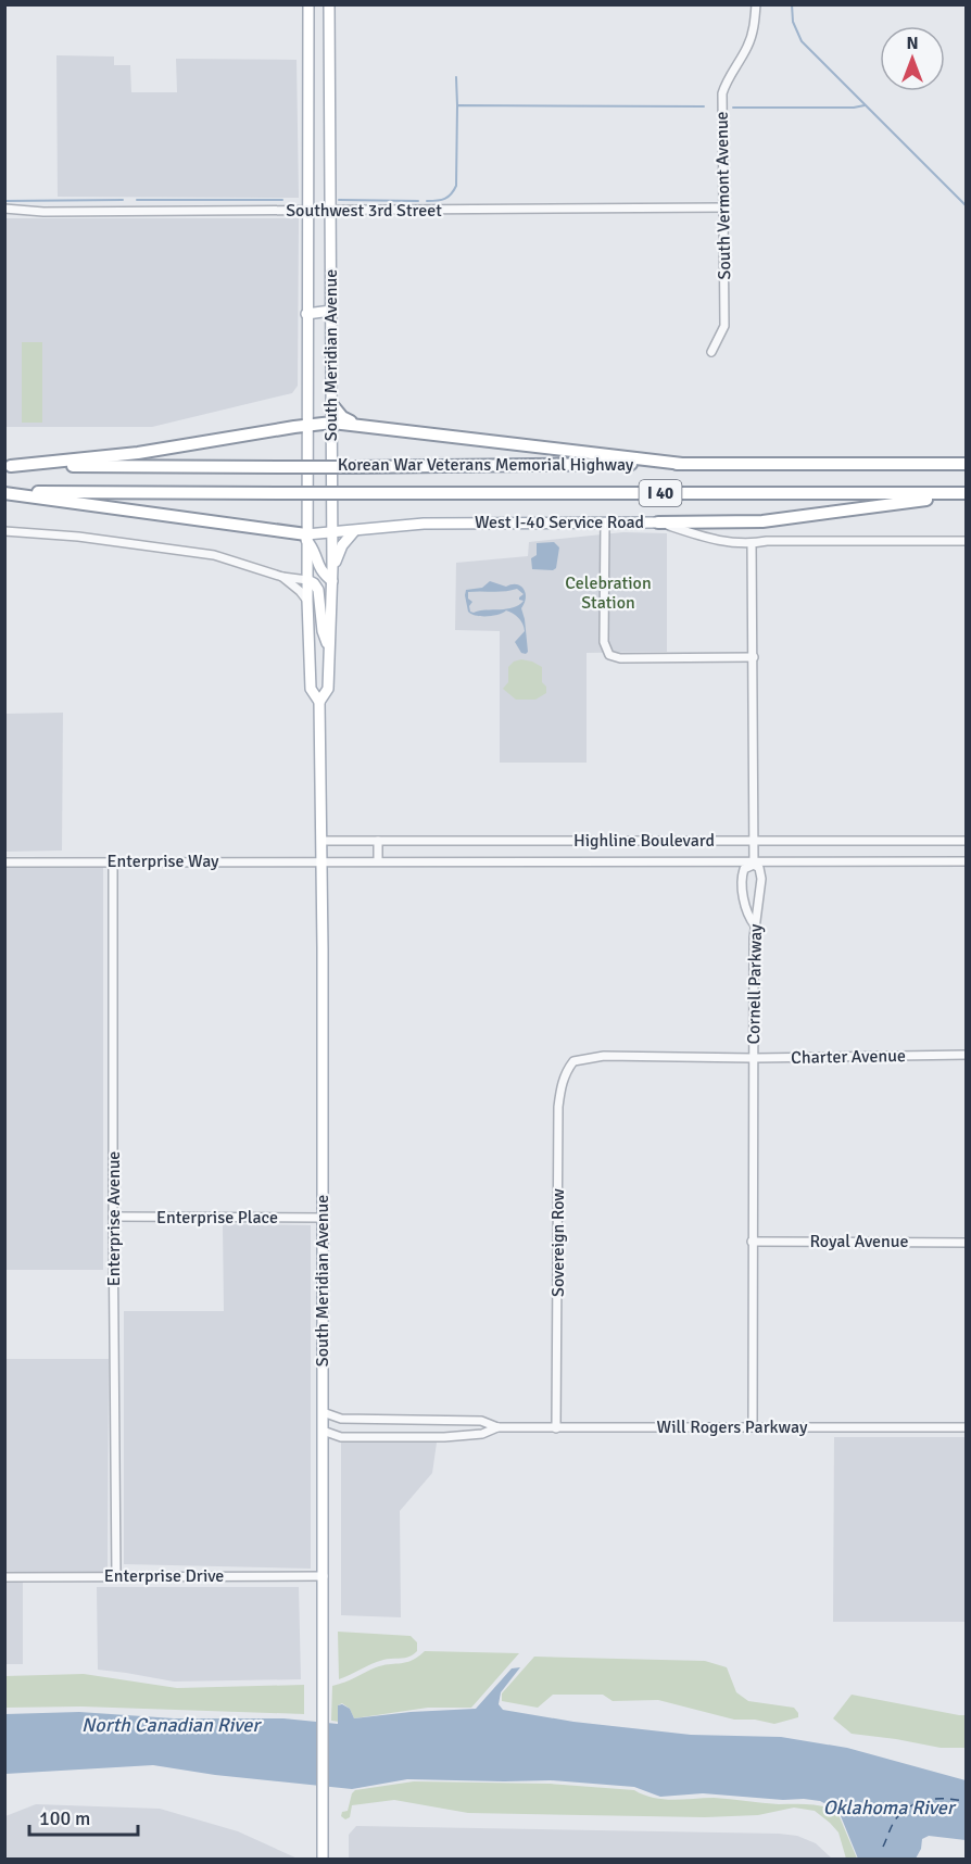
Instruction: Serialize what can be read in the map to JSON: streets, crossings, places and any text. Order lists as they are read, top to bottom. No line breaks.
{"streets":{"highway":["Korean War Veterans Memorial Highway","I 40"],"main road":["South Meridian Avenue","West I-40 Service Road"],"street":["South Vermont Avenue","Southwest 3rd Street","Highline Boulevard","Enterprise Way","Cornell Parkway","Charter Avenue","Enterprise Place","Enterprise Avenue","Royal Avenue","Sovereign Row","Will Rogers Parkway","Enterprise Drive"]},"crossings":[["South Vermont Avenue","Southwest 3rd Street"],["Southwest 3rd Street","South Meridian Avenue"],["South Meridian Avenue","West I-40 Service Road"],["South Meridian Avenue","Highline Boulevard"],["South Meridian Avenue","Enterprise Way"],["South Meridian Avenue","Enterprise Place"],["South Meridian Avenue","Will Rogers Parkway"],["South Meridian Avenue","Enterprise Drive"],["West I-40 Service Road","Cornell Parkway"],["Highline Boulevard","Enterprise Way"],["Highline Boulevard","Cornell Parkway"],["Enterprise Way","Enterprise Avenue"],["Cornell Parkway","Charter Avenue"],["Cornell Parkway","Royal Avenue"],["Cornell Parkway","Will Rogers Parkway"],["Charter Avenue","Sovereign Row"],["Enterprise Place","Enterprise Avenue"],["Enterprise Avenue","Enterprise Drive"],["Sovereign Row","Will Rogers Parkway"]],"water":["North Canadian River","Oklahoma River"],"parks":["Celebration Station"],"scale_bar":"100 m","north":"top"}
